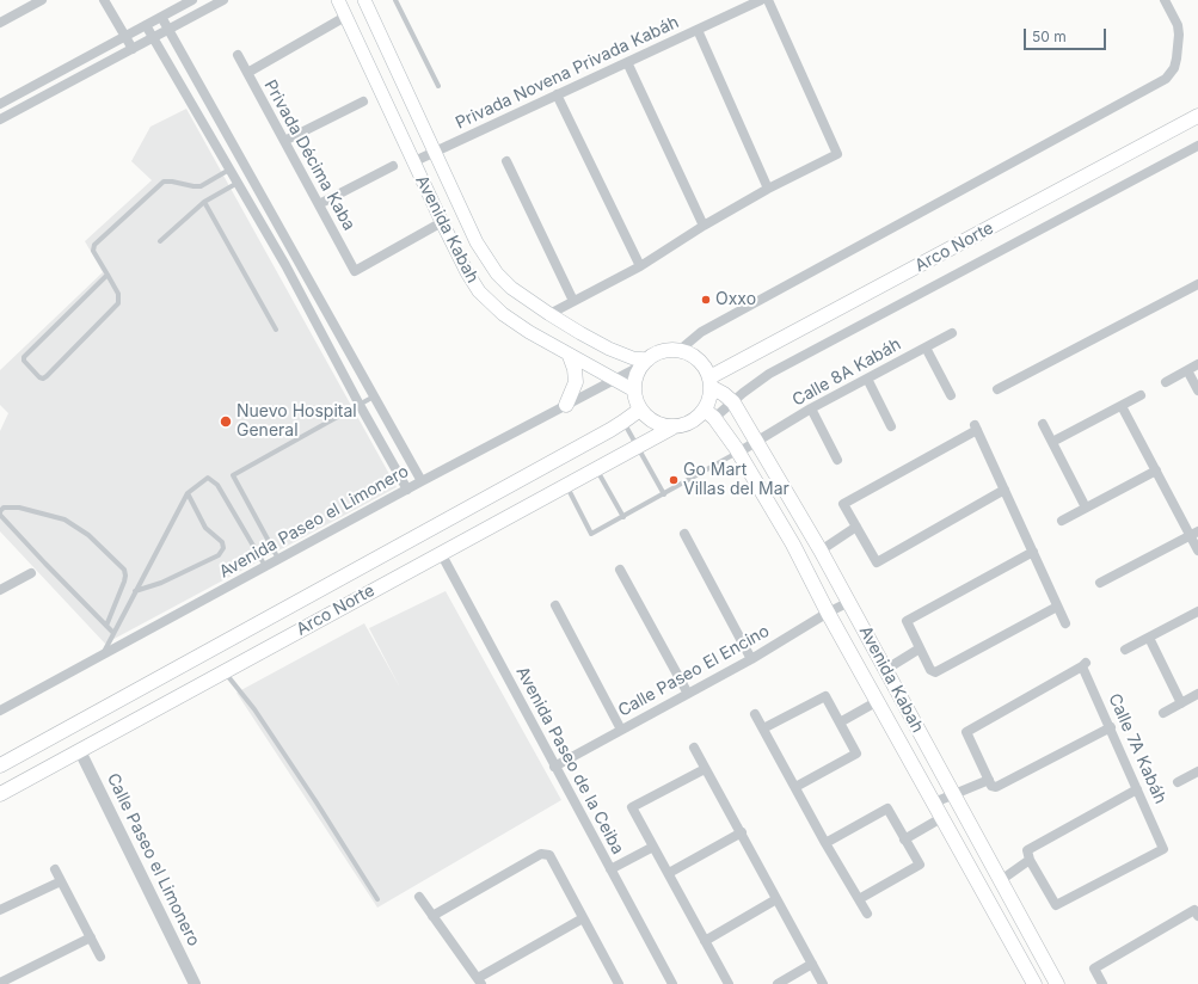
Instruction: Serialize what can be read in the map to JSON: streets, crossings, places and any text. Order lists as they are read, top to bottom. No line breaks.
{"streets":{"main road":["Avenida Kabah","Arco Norte"],"street":["Privada Novena Privada Kabáh","Privada Décima Kaba","Calle 8A Kabáh","Avenida Paseo el Limonero","Calle Paseo El Encino","Calle 7A Kabáh","Avenida Paseo de la Ceiba","Calle Paseo el Limonero"]},"crossings":[["Privada Novena Privada Kabáh","Avenida Kabah"],["Privada Décima Kaba","Avenida Kabah"],["Avenida Kabah","Arco Norte"],["Avenida Kabah","Calle 8A Kabáh"],["Avenida Kabah","Avenida Paseo el Limonero"],["Avenida Kabah","Calle Paseo El Encino"],["Arco Norte","Avenida Paseo el Limonero"],["Arco Norte","Avenida Paseo de la Ceiba"],["Arco Norte","Calle Paseo el Limonero"],["Calle Paseo El Encino","Avenida Paseo de la Ceiba"]],"places":["Oxxo","Nuevo Hospital General","Go Mart Villas del Mar"],"scale_bar":"50 m"}
